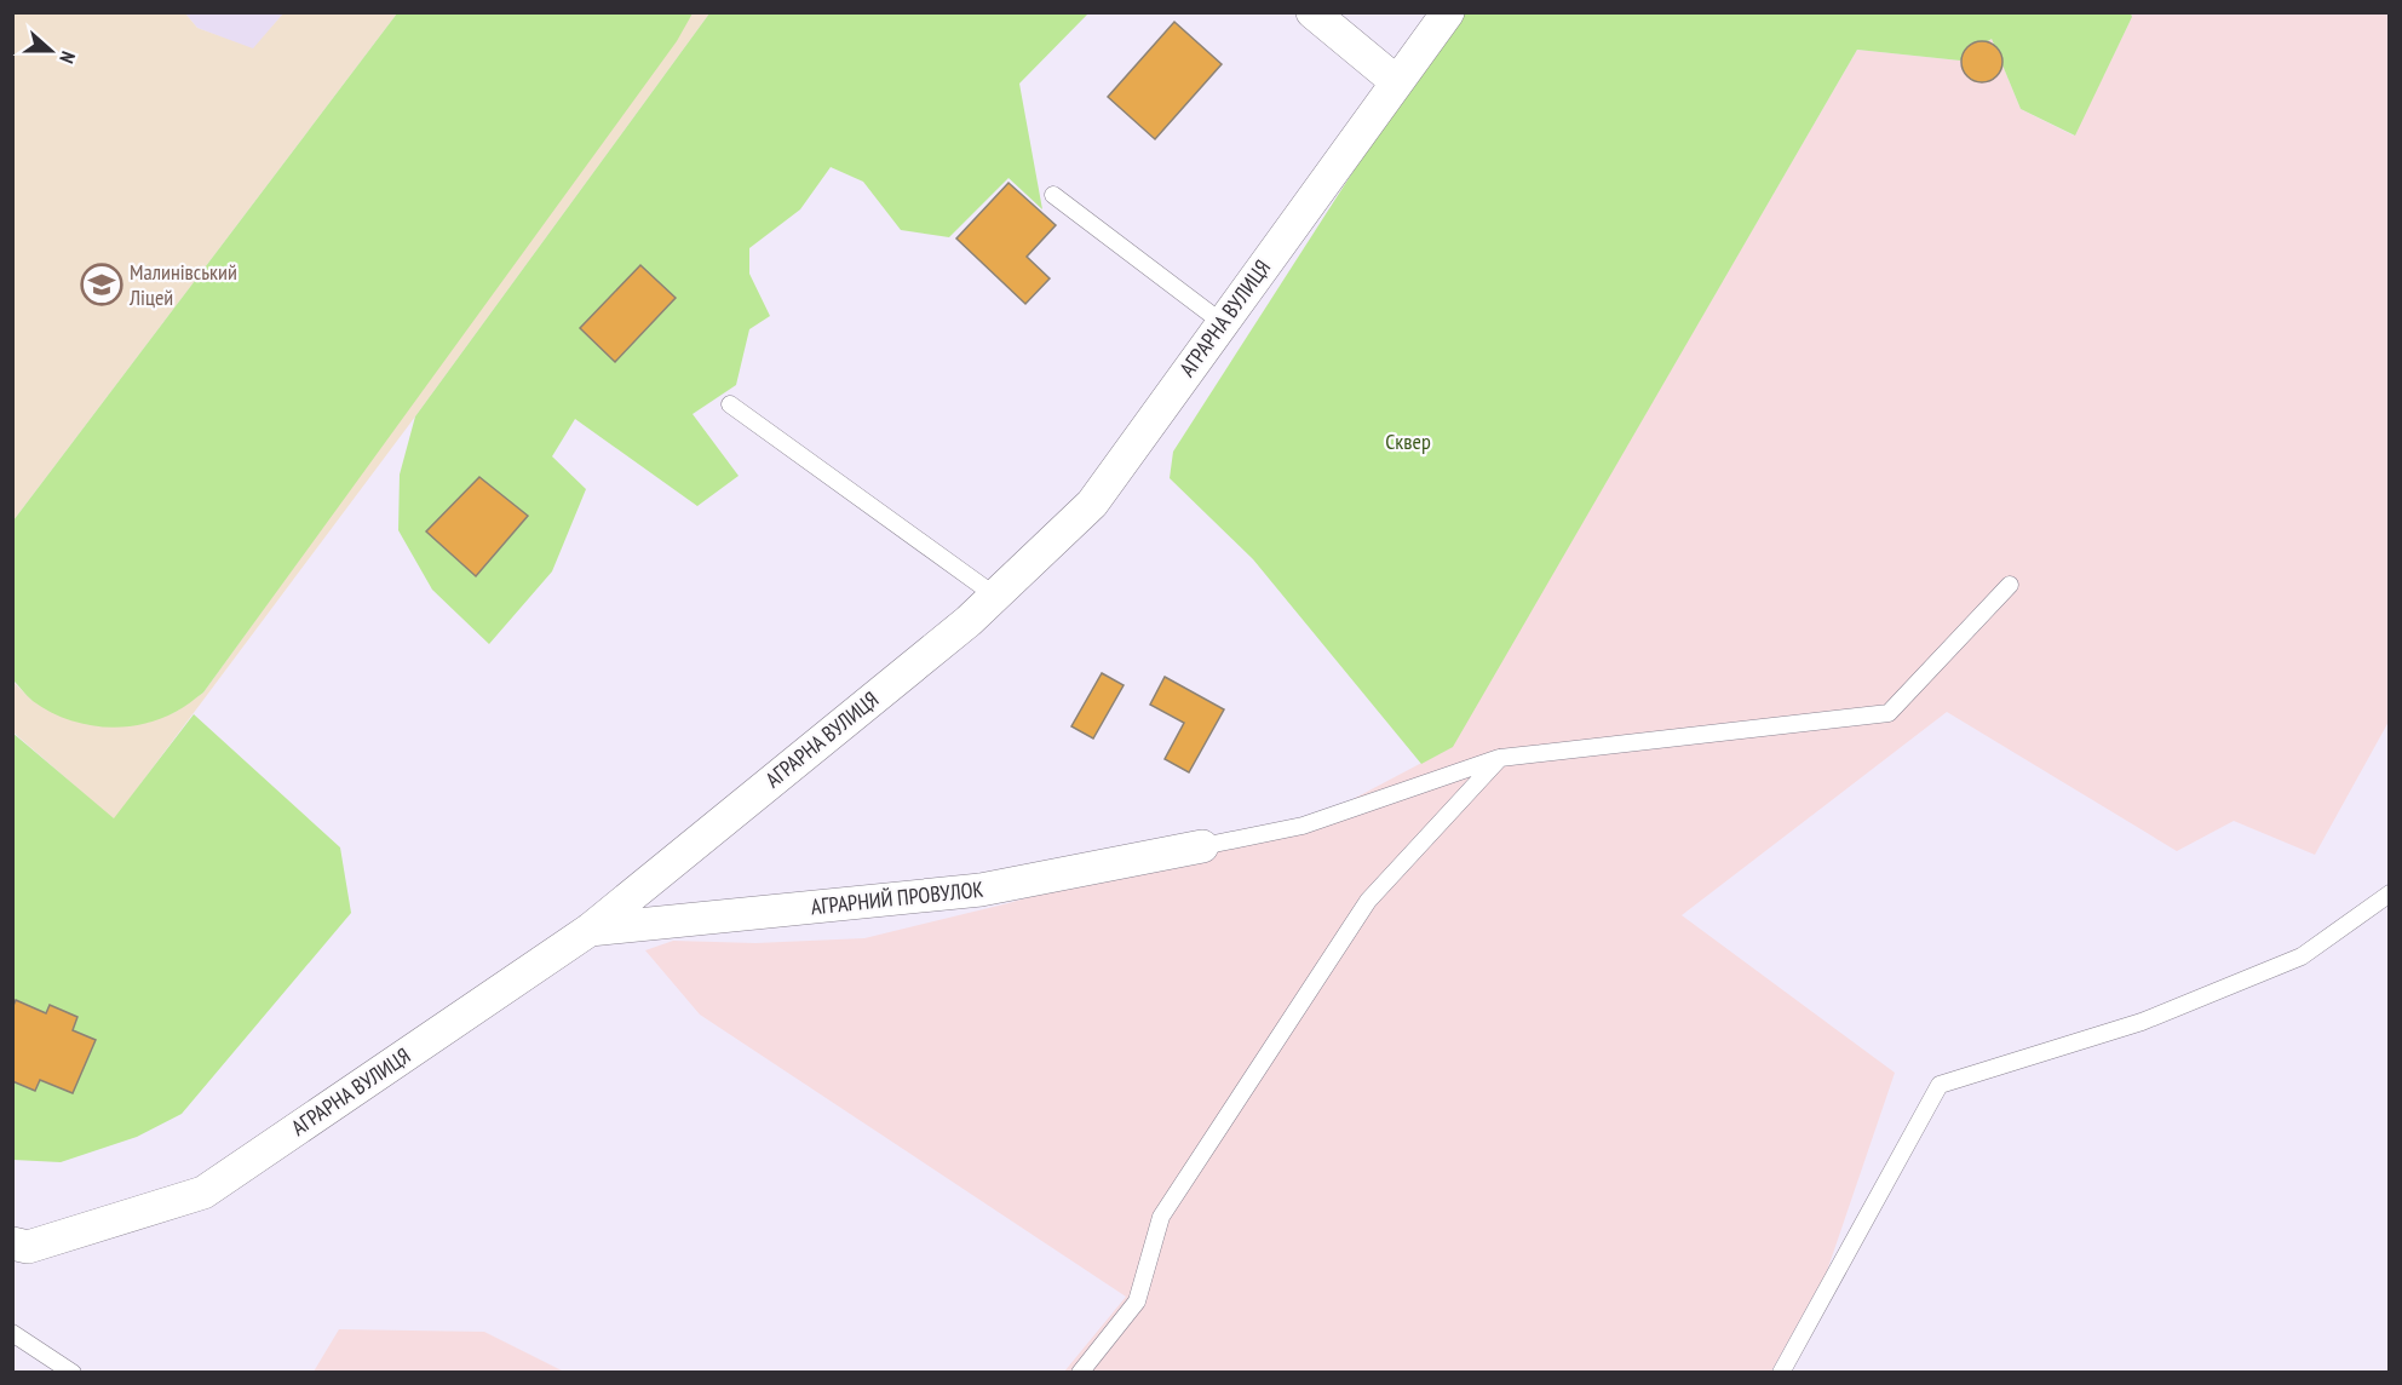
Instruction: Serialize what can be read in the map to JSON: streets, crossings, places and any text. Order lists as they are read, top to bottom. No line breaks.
{"streets":{"street":["АГРАРНА ВУЛИЦЯ","АГРАРНИЙ ПРОВУЛОК"]},"crossings":[["АГРАРНА ВУЛИЦЯ","АГРАРНИЙ ПРОВУЛОК"]],"parks":["Сквер"],"places":{"school or university":["Малинівський Ліцей"]},"north":"right"}
